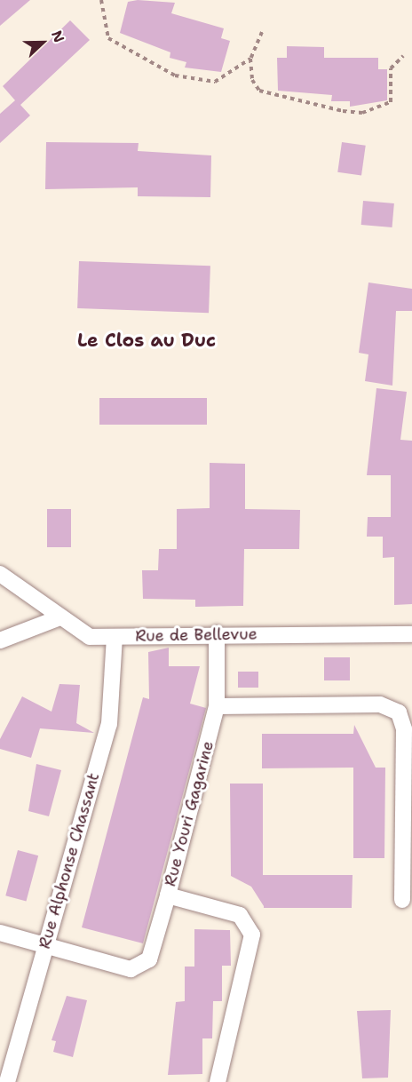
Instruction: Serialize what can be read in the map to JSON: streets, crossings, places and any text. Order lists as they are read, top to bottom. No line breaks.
{"streets":{"street":["Rue de Bellevue","Rue Youri Gagarine","Rue Alphonse Chassant"]},"crossings":[["Rue de Bellevue","Rue Youri Gagarine"],["Rue de Bellevue","Rue Alphonse Chassant"]],"districts":["Le Clos au Duc"],"north":"right"}
